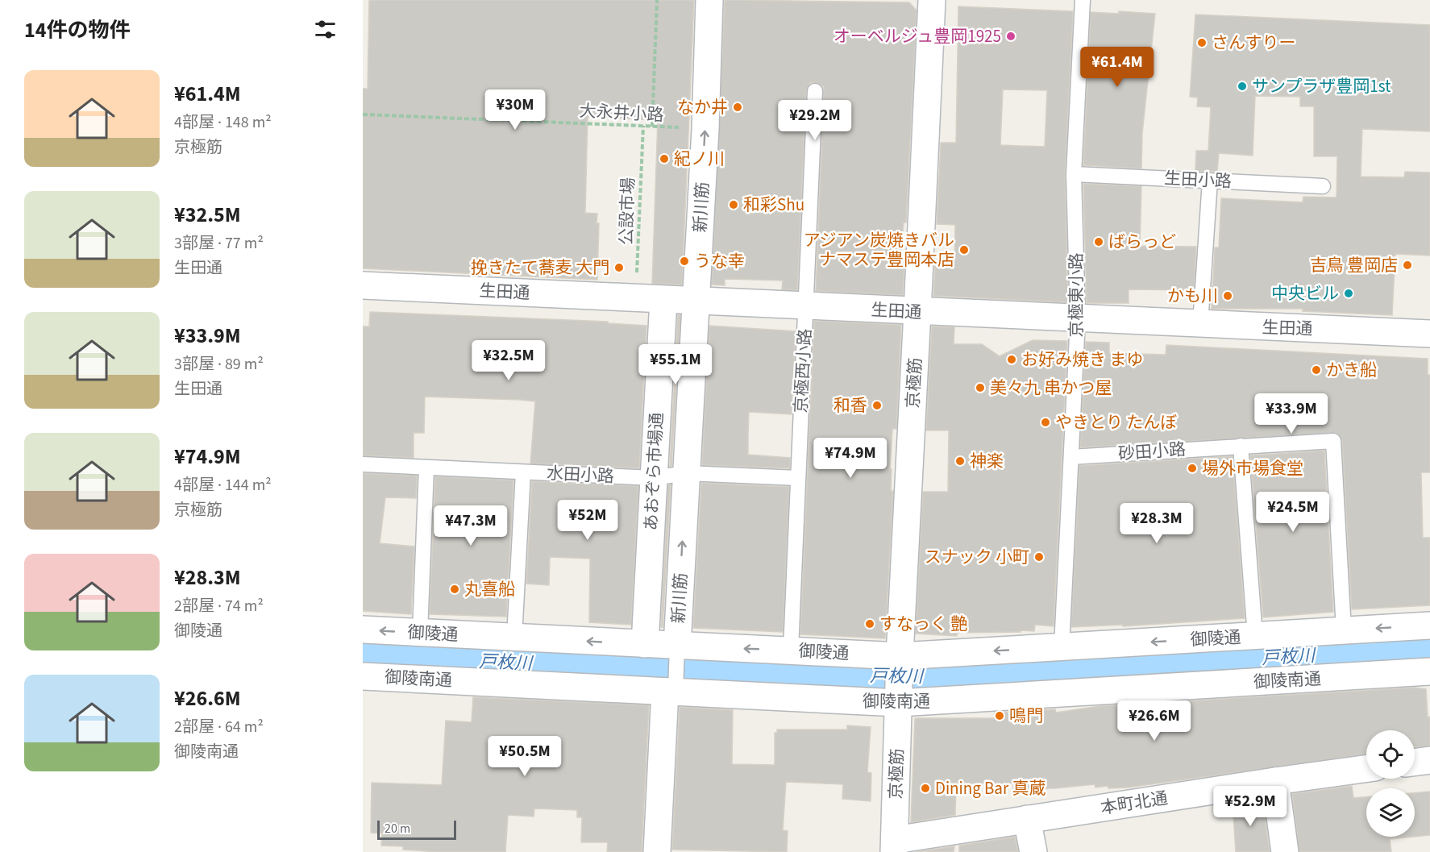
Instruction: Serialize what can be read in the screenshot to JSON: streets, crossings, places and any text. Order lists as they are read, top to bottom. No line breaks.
{"streets":{"street":["新川筋","生田通","京極筋","あおぞら市場通","御陵通","御陵南通","本町北通"],"lane":["生田小路","京極東小路","京極西小路","砂田小路","水田小路"],"path":["大永井小路","公設市場"]},"crossings":[["大永井小路","新川筋"],["大永井小路","公設市場"],["生田小路","京極東小路"],["新川筋","生田通"],["新川筋","水田小路"],["新川筋","御陵通"],["公設市場","生田通"],["生田通","京極東小路"],["生田通","京極西小路"],["生田通","京極筋"],["生田通","あおぞら市場通"],["京極東小路","砂田小路"],["京極東小路","御陵通"],["京極西小路","水田小路"],["京極西小路","御陵通"],["京極筋","御陵通"],["京極筋","御陵南通"],["京極筋","本町北通"],["砂田小路","御陵通"],["あおぞら市場通","水田小路"],["あおぞら市場通","御陵通"]],"one_way":["新川筋","御陵通"],"water":["戸枚川"],"places":["オーベルジュ豊岡1925","さんすりー","サンプラザ豊岡1st","なか井","紀ノ川","和彩Shu","ばらっど","アジアン炭焼きバル ナマステ豊岡本店","うな幸","吉鳥 豊岡店","挽きたて蕎麦 大門","中央ビル","かも川","お好み焼き まゆ","かき船","美々九 串かつ屋","和香","やきとり たんぼ","神楽","場外市場食堂","スナック 小町","丸喜船","すなっく 艶","鳴門","Dining Bar 真蔵"],"scale_bar":"20 m","page":{"heading":"14件の物件","price":["¥61.4M","¥30M","¥29.2M","¥32.5M","¥55.1M","¥33.9M","¥74.9M","¥24.5M","¥52M","¥28.3M","¥47.3M","¥26.6M","¥50.5M","¥52.9M"],"list":[{"name":"¥61.4M","note":"4部屋 · 148 m² · 京極筋"},{"name":"¥32.5M","note":"3部屋 · 77 m² · 生田通"},{"name":"¥33.9M","note":"3部屋 · 89 m² · 生田通"},{"name":"¥74.9M","note":"4部屋 · 144 m² · 京極筋"},{"name":"¥28.3M","note":"2部屋 · 74 m² · 御陵通"},{"name":"¥26.6M","note":"2部屋 · 64 m² · 御陵南通"}],"scale":"20 m"}}
